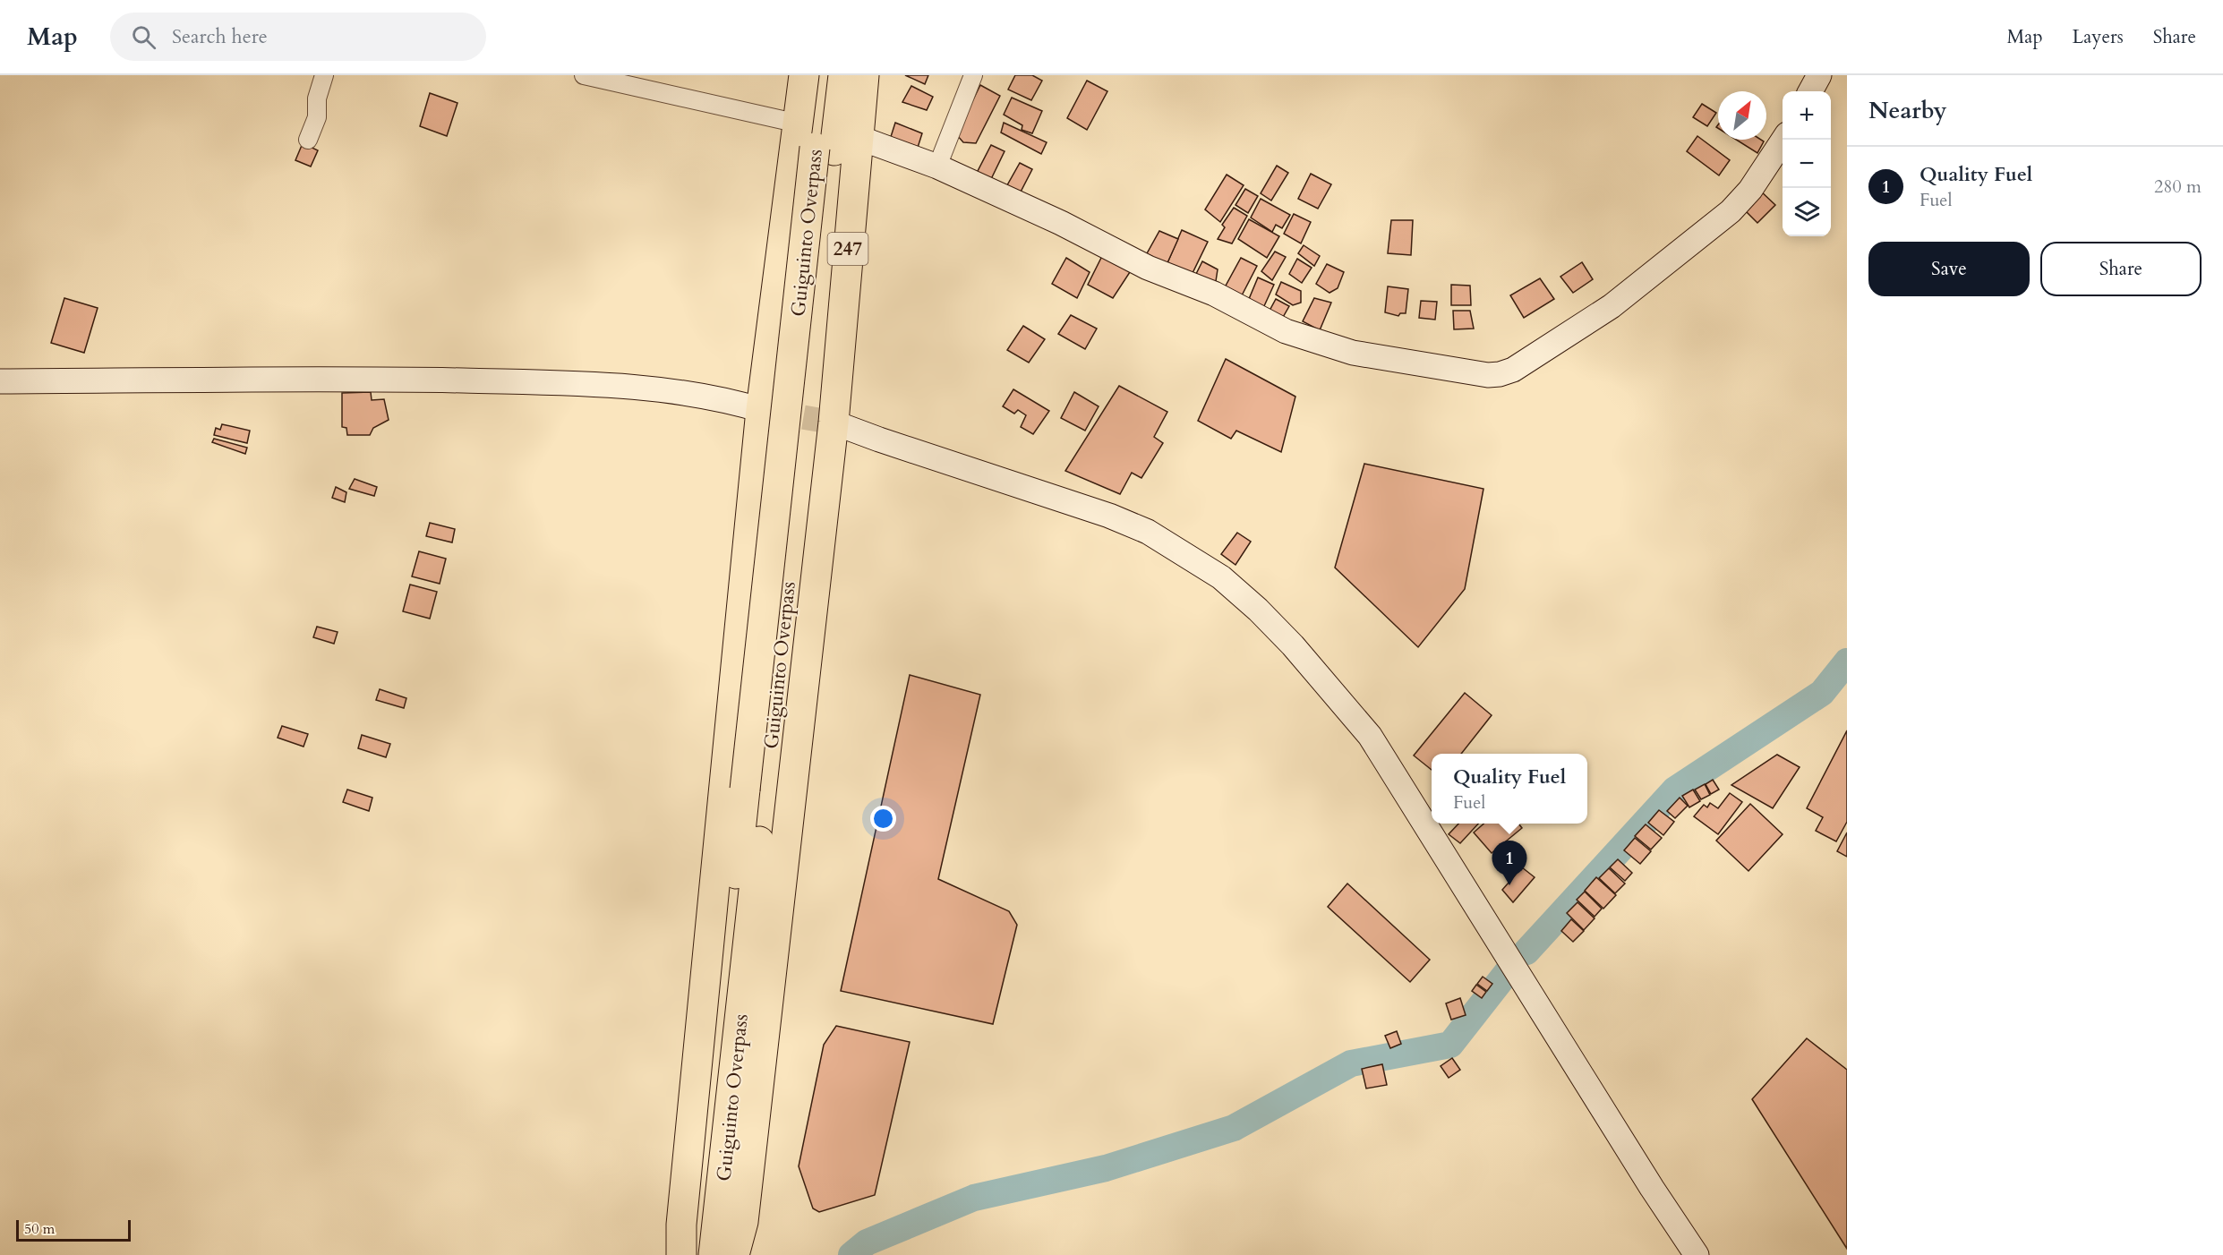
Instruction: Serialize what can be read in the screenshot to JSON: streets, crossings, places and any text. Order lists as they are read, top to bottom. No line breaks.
{"streets":{"highway":["Guiguinto Overpass","247"]},"crossings":[["Guiguinto Overpass","247"]],"scale_bar":"50 m","north":"top right","page":{"header":"Map","search":"Search here","nav":["Map","Layers","Share"],"heading":"Nearby","map_buttons":["+","−"],"list":[{"mark":"1","name":"Quality Fuel","note":"Fuel","value":"280 m"}],"buttons":["Save","Share"],"popup":["Quality Fuel","Fuel"],"pins":"1","scale":"50 m"}}
